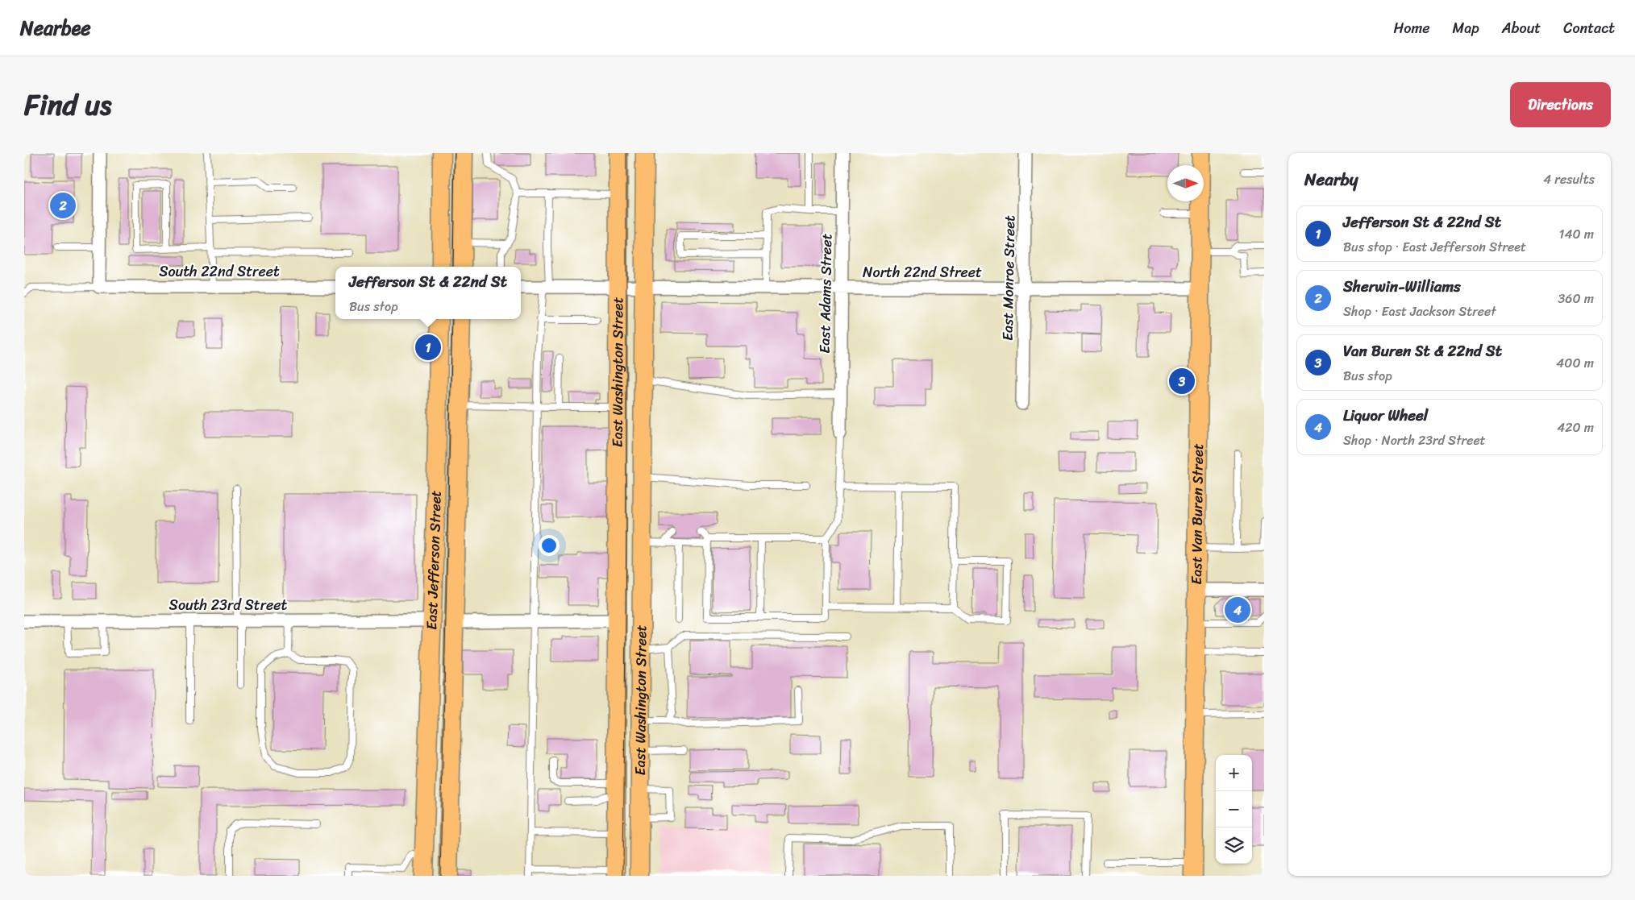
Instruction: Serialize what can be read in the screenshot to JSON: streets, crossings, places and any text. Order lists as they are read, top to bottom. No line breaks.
{"streets":{"main road":["East Washington Street","East Van Buren Street","East Jefferson Street"],"street":["South 22nd Street","North 22nd Street","East Monroe Street","East Adams Street","South 23rd Street"]},"crossings":[["North 22nd Street","East Monroe Street"],["North 22nd Street","East Adams Street"],["North 22nd Street","East Washington Street"],["North 22nd Street","East Van Buren Street"],["East Jefferson Street","South 23rd Street"]],"north":"right","page":{"header":"Nearbee","nav":["Home","Map","About","Contact"],"title":"Find us","buttons":"Directions","heading":["Nearby","4 results"],"pins":["2","1","3","4"],"list":[{"mark":"1","name":"Jefferson St & 22nd St","note":"Bus stop · East Jefferson Street","value":"140 m"},{"mark":"2","name":"Sherwin-Williams","note":"Shop · East Jackson Street","value":"360 m"},{"mark":"3","name":"Van Buren St & 22nd St","note":"Bus stop","value":"400 m"},{"mark":"4","name":"Liquor Wheel","note":"Shop · North 23rd Street","value":"420 m"}],"popup":["Jefferson St & 22nd St","Bus stop"],"map_buttons":["+","−"]}}
